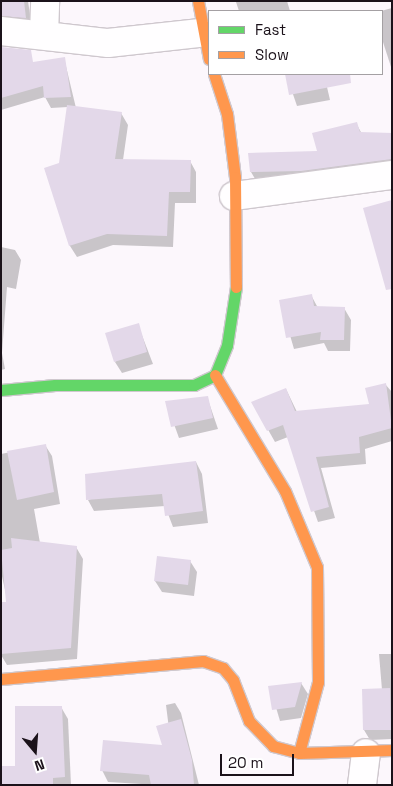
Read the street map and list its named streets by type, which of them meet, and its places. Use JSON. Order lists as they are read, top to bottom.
{
  "legend": ["Fast", "Slow"],
  "scale_bar": "20 m",
  "north": "bottom"
}
